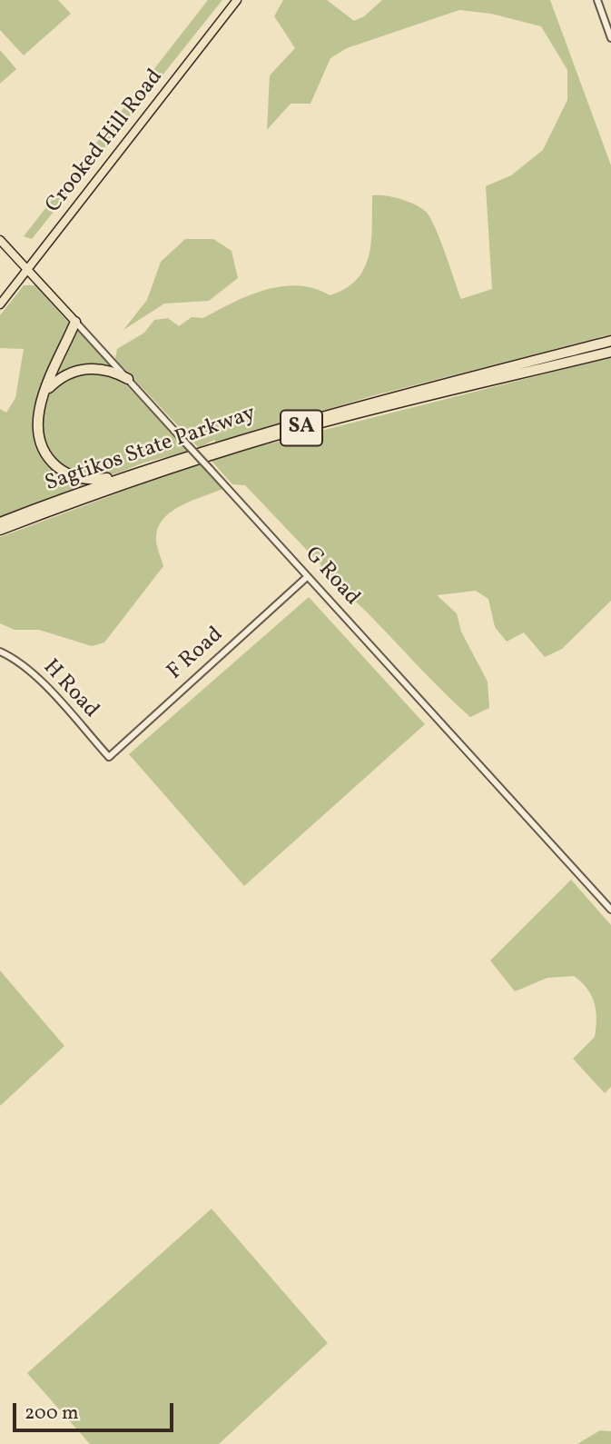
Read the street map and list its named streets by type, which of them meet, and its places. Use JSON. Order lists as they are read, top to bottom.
{
  "streets": {
    "highway": ["SA", "Sagtikos State Parkway"],
    "main road": ["Crooked Hill Road", "G Road"],
    "street": ["F Road", "H Road"]
  },
  "crossings": [
    ["Crooked Hill Road", "G Road"],
    ["G Road", "F Road"],
    ["F Road", "H Road"]
  ],
  "scale_bar": "200 m"
}
